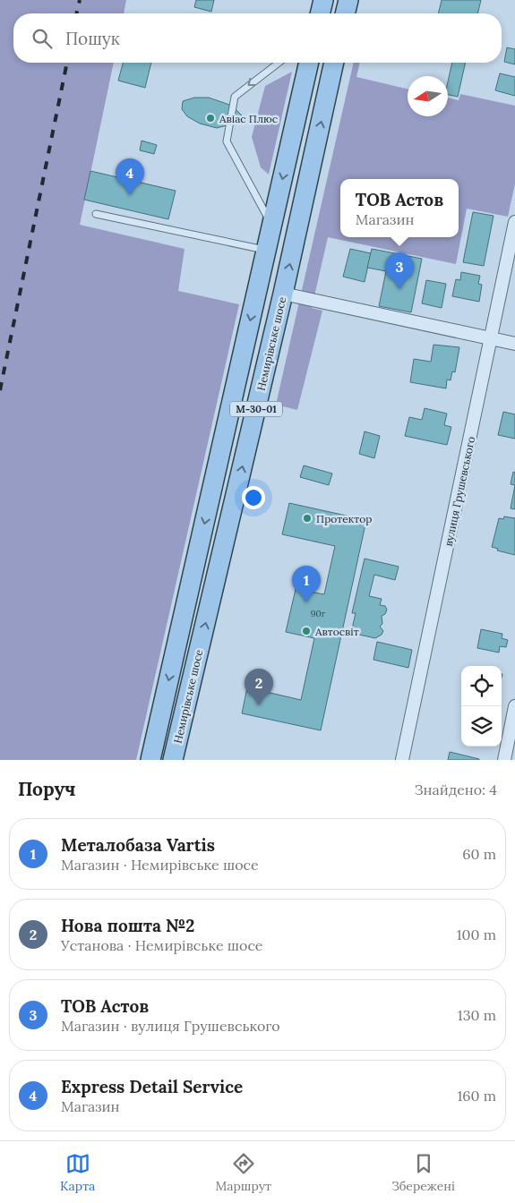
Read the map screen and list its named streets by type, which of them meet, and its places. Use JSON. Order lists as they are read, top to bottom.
{
  "streets": {
    "main road": ["Немирівське шосе", "М-30-01"],
    "street": ["вулиця Грушевського"]
  },
  "places": ["Авіас Плюс", "Протектор", "Автосвіт"],
  "house_numbers": ["90г"],
  "north": "left",
  "page": {
    "search": "Пошук",
    "pins": [
      "4",
      "3",
      "1",
      "2"
    ],
    "popup": ["ТОВ Астов", "Магазин"],
    "heading": ["Поруч", "Знайдено: 4"],
    "list": [
      {
        "mark": "1",
        "name": "Металобаза Vartis",
        "note": "Магазин · Немирівське шосе",
        "value": "60 m"
      },
      {
        "mark": "2",
        "name": "Нова пошта №2",
        "note": "Установа · Немирівське шосе",
        "value": "100 m"
      },
      {
        "mark": "3",
        "name": "ТОВ Астов",
        "note": "Магазин · вулиця Грушевського",
        "value": "130 m"
      },
      {
        "mark": "4",
        "name": "Express Detail Service",
        "note": "Магазин",
        "value": "160 m"
      }
    ],
    "nav": ["Карта", "Маршрут", "Збережені"]
  }
}
